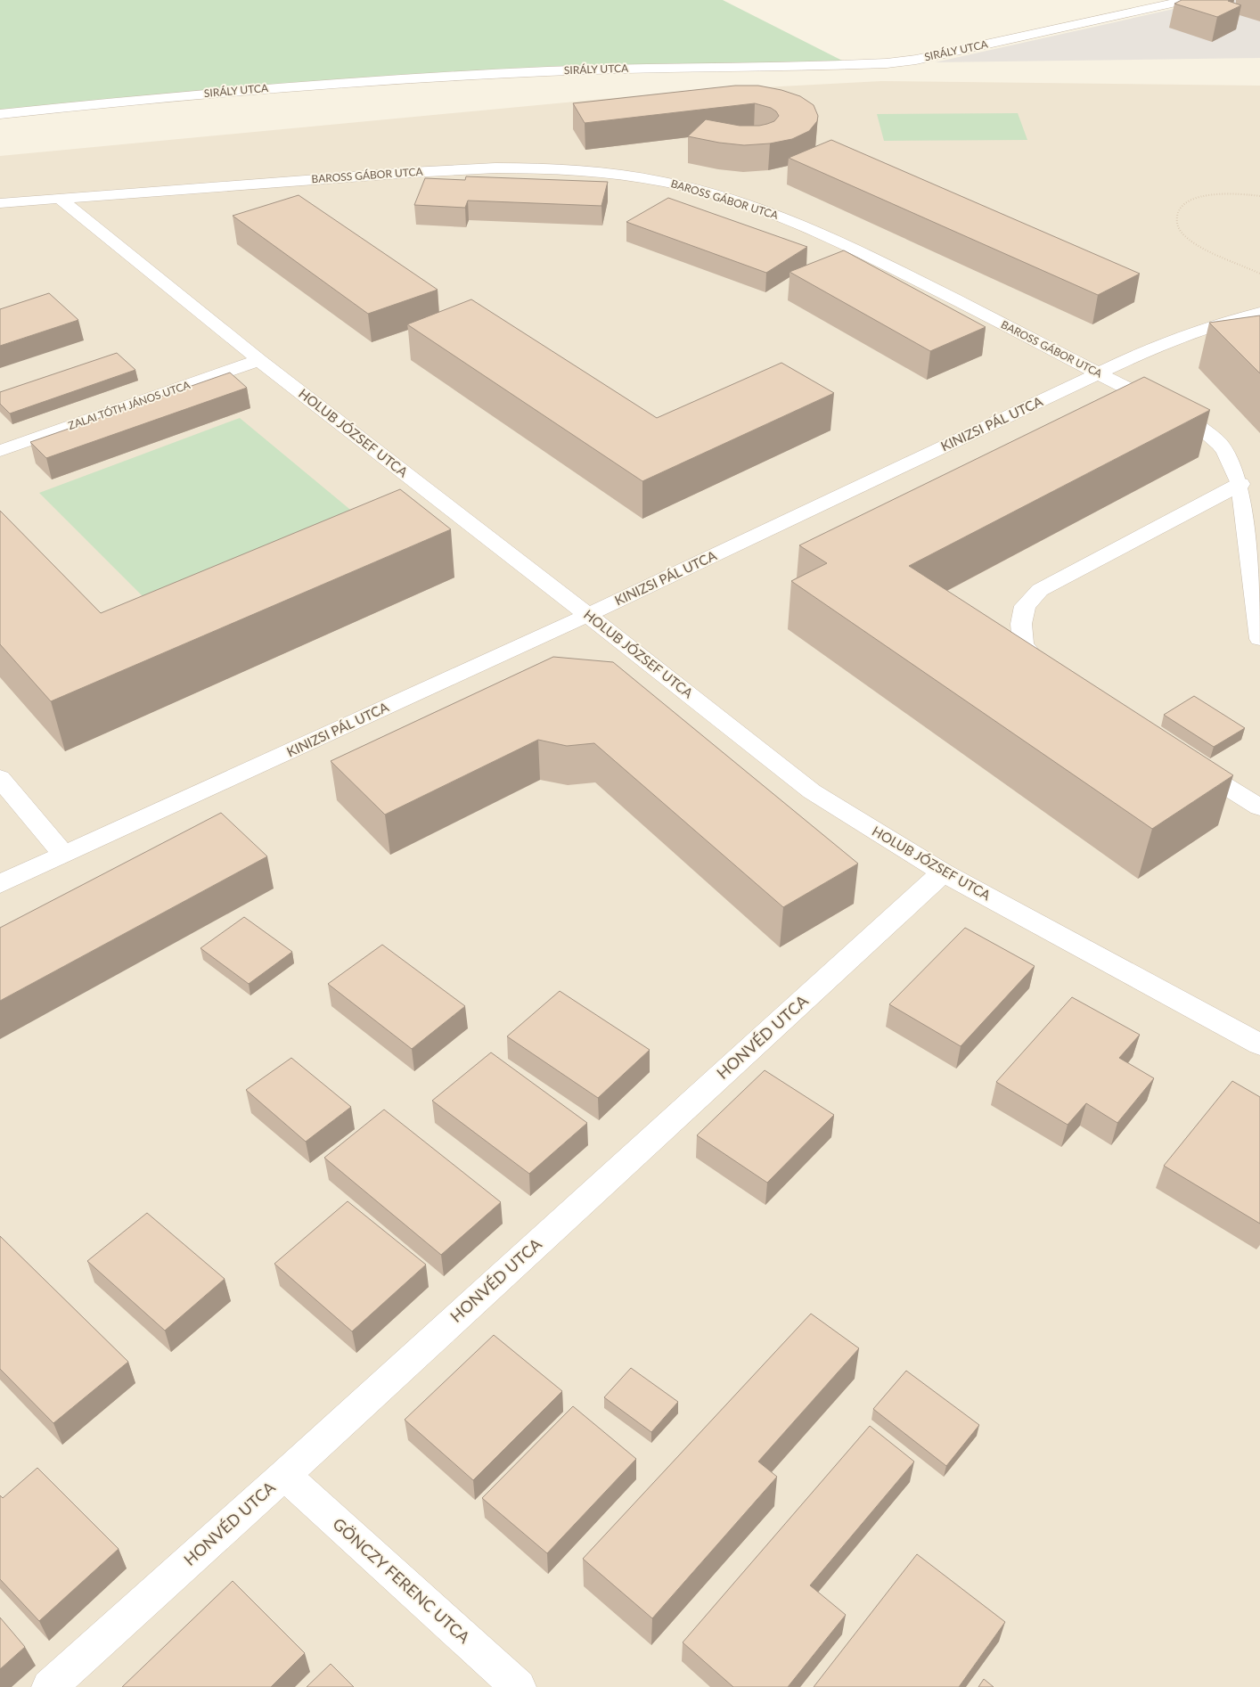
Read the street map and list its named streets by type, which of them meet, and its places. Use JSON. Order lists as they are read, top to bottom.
{
  "streets": {
    "street": [
      "SIRÁLY UTCA",
      "BAROSS GÁBOR UTCA",
      "ZALAI TÓTH JÁNOS UTCA",
      "KINIZSI PÁL UTCA",
      "HOLUB JÓZSEF UTCA",
      "HONVÉD UTCA",
      "GÖNCZY FERENC UTCA"
    ]
  },
  "crossings": [
    ["BAROSS GÁBOR UTCA", "KINIZSI PÁL UTCA"],
    ["BAROSS GÁBOR UTCA", "HOLUB JÓZSEF UTCA"],
    ["ZALAI TÓTH JÁNOS UTCA", "HOLUB JÓZSEF UTCA"],
    ["KINIZSI PÁL UTCA", "HOLUB JÓZSEF UTCA"],
    ["HOLUB JÓZSEF UTCA", "HONVÉD UTCA"],
    ["HONVÉD UTCA", "GÖNCZY FERENC UTCA"]
  ]
}
